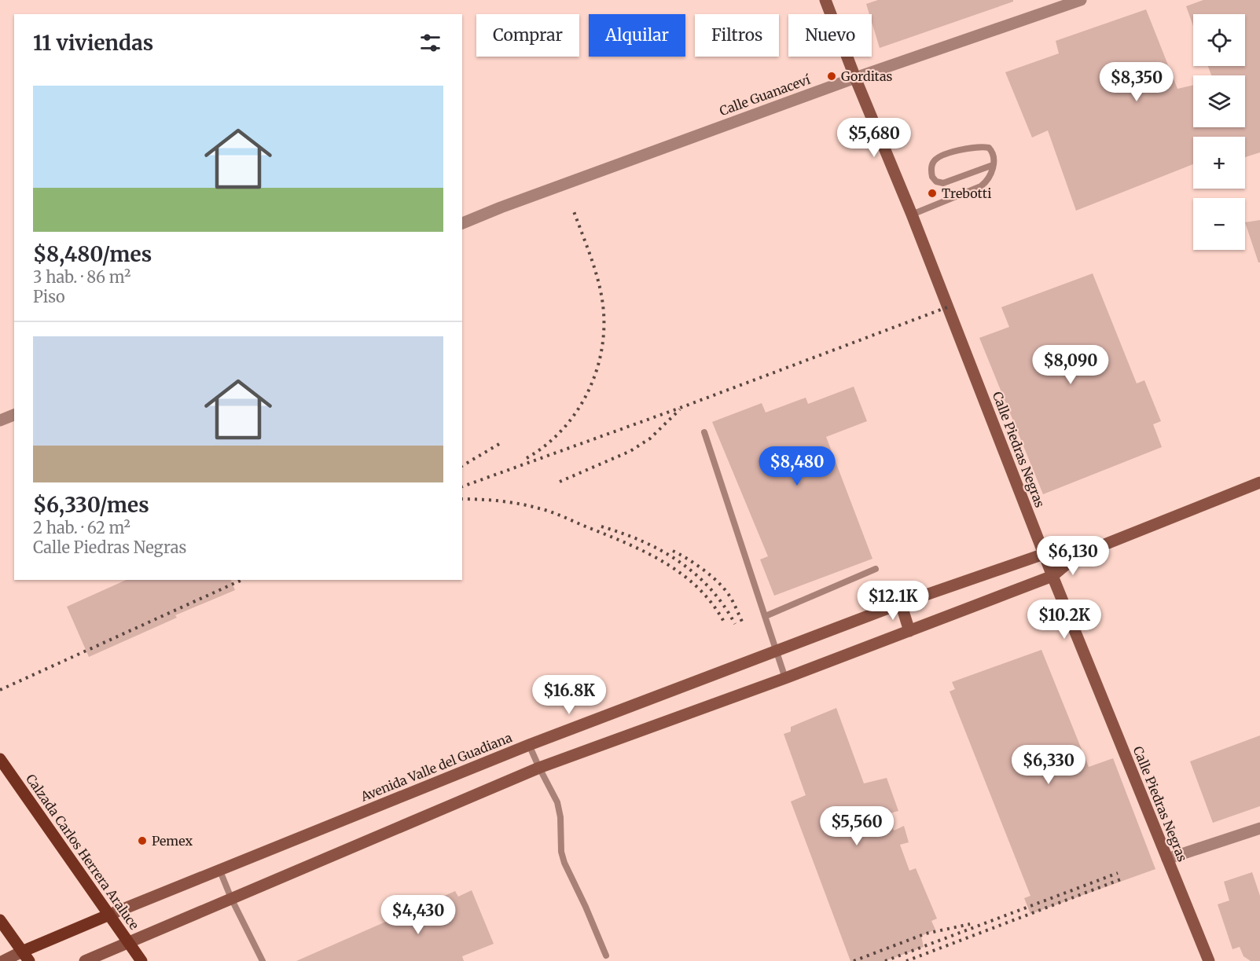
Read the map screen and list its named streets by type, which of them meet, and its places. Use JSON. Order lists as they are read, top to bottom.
{
  "streets": {
    "main road": ["Calle Piedras Negras", "Avenida Valle del Guadiana", "Calzada Carlos Herrera Araluce"],
    "street": ["Calle Guanaceví"]
  },
  "crossings": [
    ["Calle Guanaceví", "Calle Piedras Negras"],
    ["Calle Piedras Negras", "Avenida Valle del Guadiana"],
    ["Avenida Valle del Guadiana", "Calzada Carlos Herrera Araluce"]
  ],
  "places": ["Gorditas", "Trebotti", "Pemex"],
  "page": {
    "map_buttons": ["+", "−"],
    "chip": [
      "Comprar",
      "Alquilar",
      "Filtros",
      "Nuevo"
    ],
    "heading": "11 viviendas",
    "price": [
      "$8,350",
      "$5,680",
      "$8,090",
      "$8,480",
      "$6,130",
      "$12.1K",
      "$10.2K",
      "$16.8K",
      "$6,330",
      "$5,560",
      "$4,430"
    ],
    "list": [
      {
        "name": "$8,480/mes",
        "note": "3 hab. · 86 m² · Piso"
      },
      {
        "name": "$6,330/mes",
        "note": "2 hab. · 62 m² · Calle Piedras Negras"
      }
    ]
  }
}
